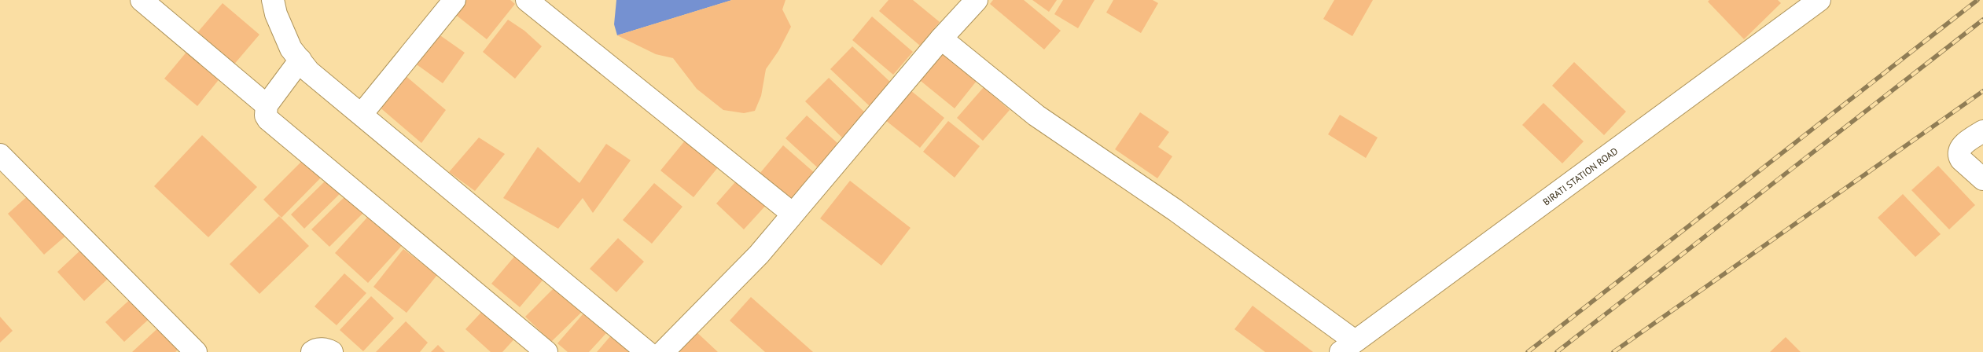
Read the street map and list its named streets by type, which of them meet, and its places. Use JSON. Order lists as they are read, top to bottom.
{
  "streets": {
    "street": ["BIRATI STATION ROAD"]
  }
}
